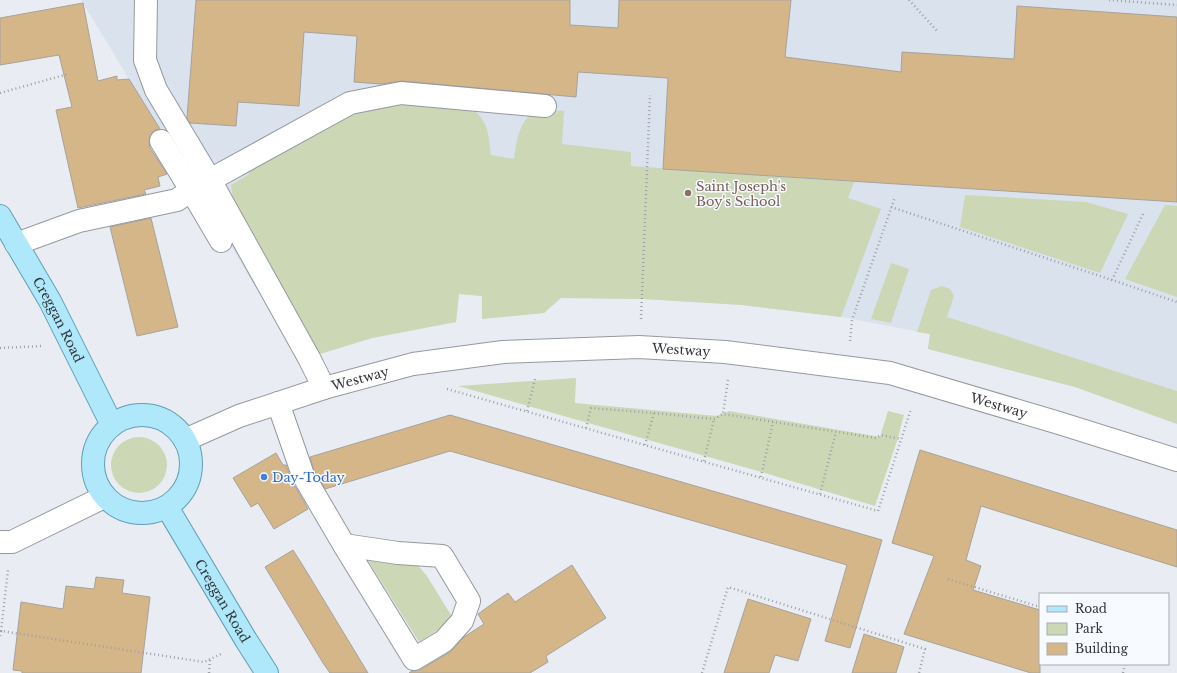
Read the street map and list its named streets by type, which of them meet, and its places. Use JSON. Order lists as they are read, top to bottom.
{
  "streets": {
    "main road": ["Creggan Road"],
    "street": ["Westway"]
  },
  "crossings": [
    ["Creggan Road", "Westway"]
  ],
  "places": ["Saint Joseph's Boy's School", "Day-Today"],
  "legend": ["Road", "Park", "Building"]
}
